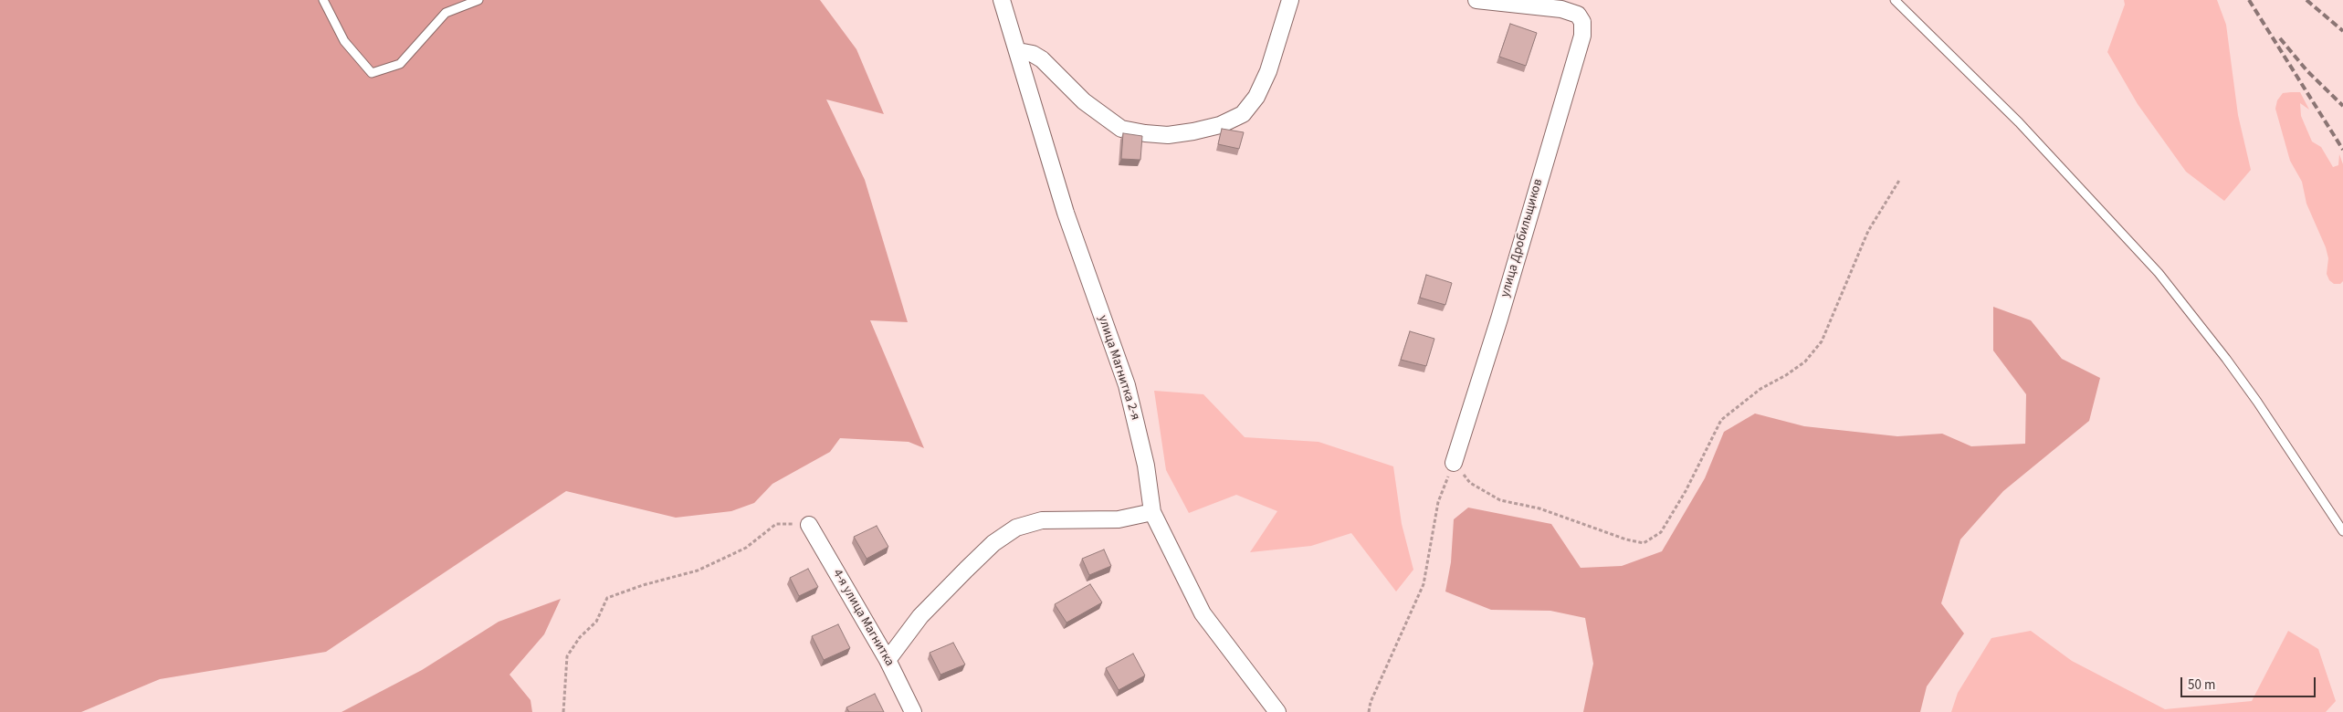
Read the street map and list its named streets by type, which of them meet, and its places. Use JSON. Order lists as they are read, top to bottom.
{
  "streets": {
    "street": ["улица Дробильщиков", "улица Магнитка 2-я", "4-я улица Магнитка"]
  },
  "scale_bar": "50 m"
}
